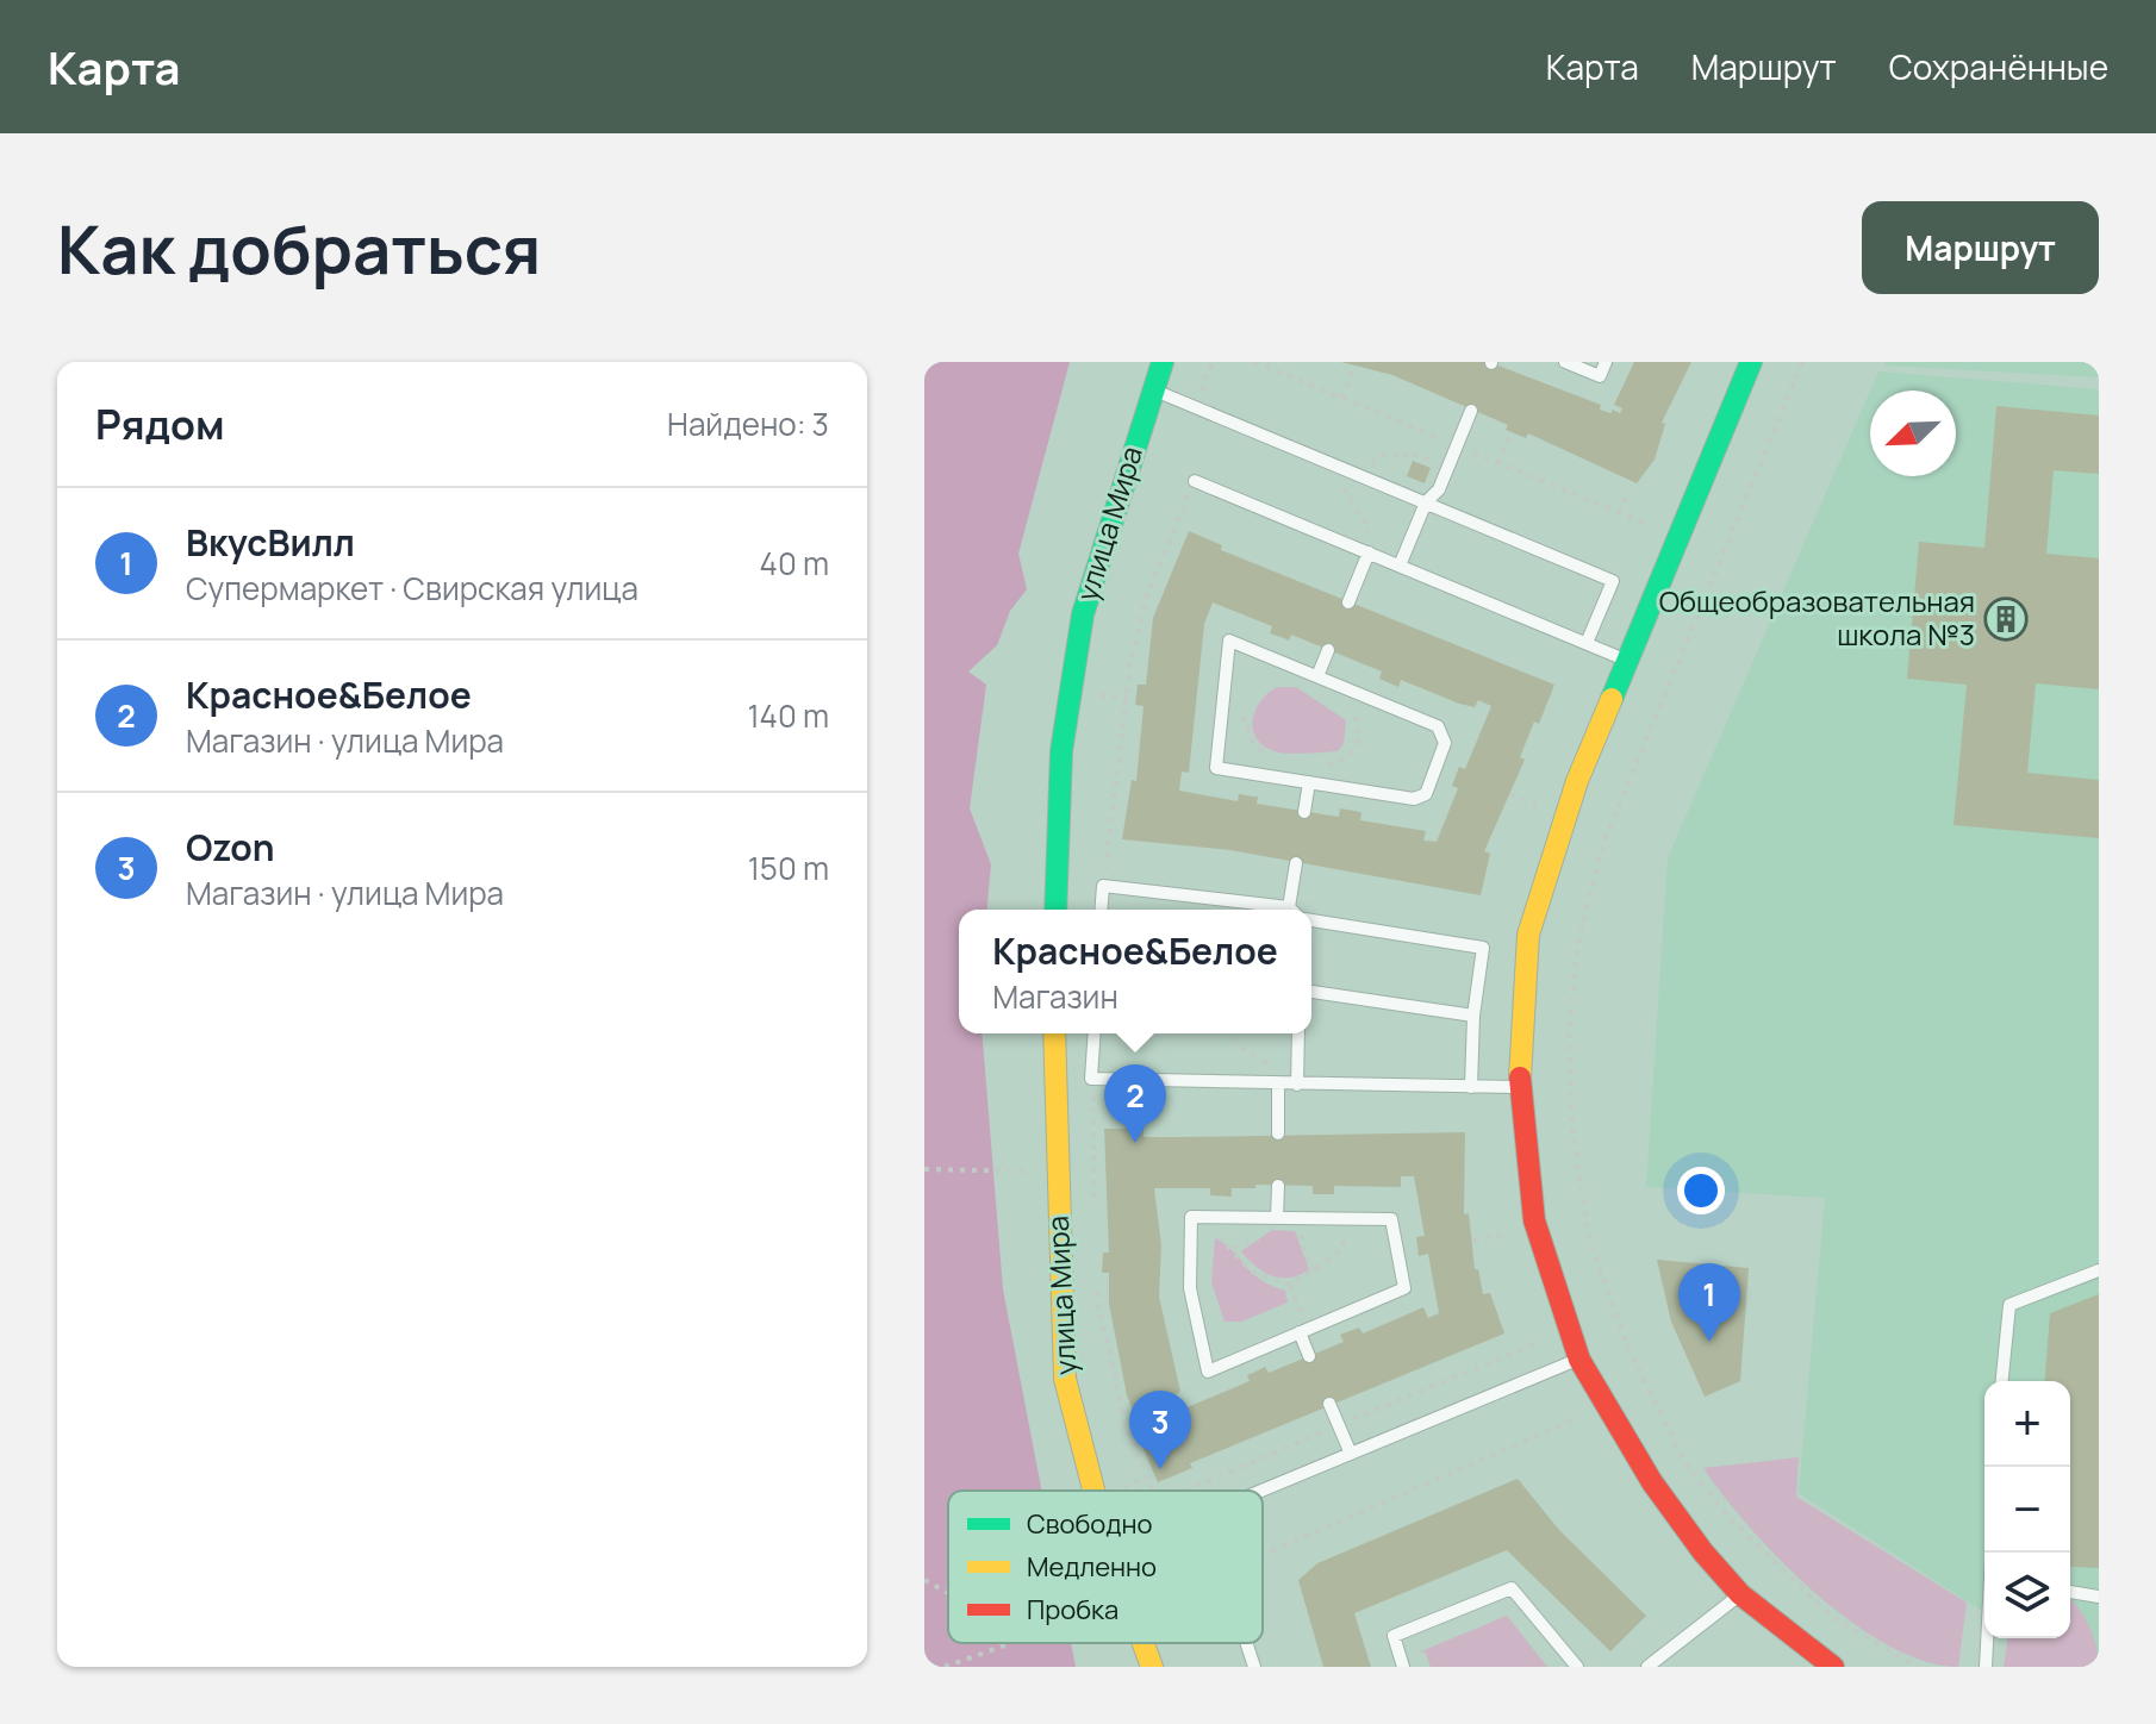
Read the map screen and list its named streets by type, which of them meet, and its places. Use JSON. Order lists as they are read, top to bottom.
{
  "streets": {
    "street": ["улица Мира"]
  },
  "places": {
    "building": ["Общеобразовательная школа №3"]
  },
  "legend": ["Свободно", "Медленно", "Пробка"],
  "north": "bottom left",
  "page": {
    "header": "Карта",
    "nav": ["Карта", "Маршрут", "Сохранённые"],
    "buttons": "Маршрут",
    "title": "Как добраться",
    "heading": ["Рядом", "Найдено: 3"],
    "list": [
      {
        "mark": "1",
        "name": "ВкусВилл",
        "note": "Супермаркет · Свирская улица",
        "value": "40 m"
      },
      {
        "mark": "2",
        "name": "Красное&Белое",
        "note": "Магазин · улица Мира",
        "value": "140 m"
      },
      {
        "mark": "3",
        "name": "Ozon",
        "note": "Магазин · улица Мира",
        "value": "150 m"
      }
    ],
    "popup": ["Красное&Белое", "Магазин"],
    "pins": ["2", "1", "3"],
    "map_buttons": ["+", "−"]
  }
}
